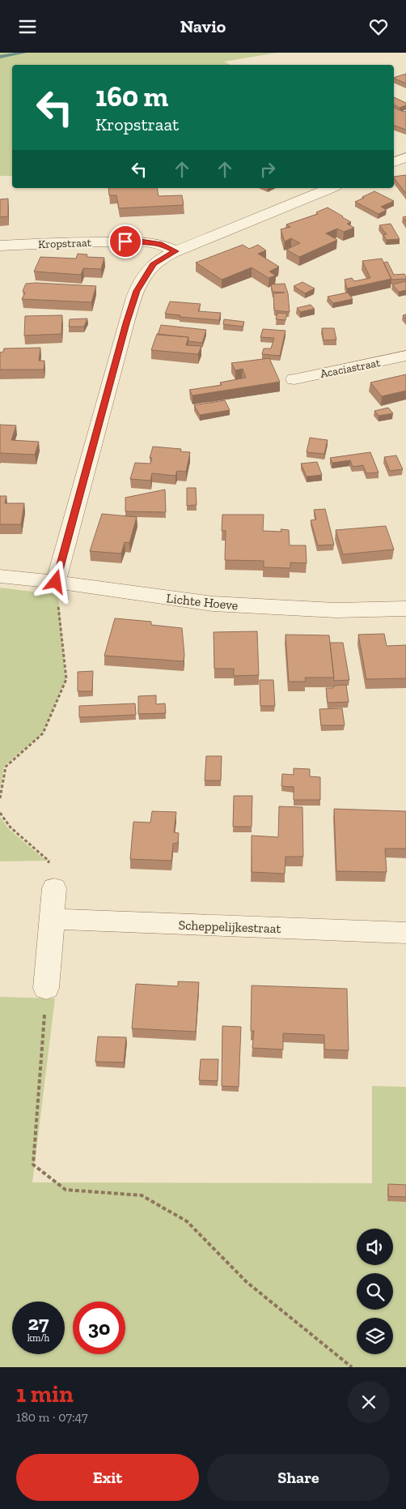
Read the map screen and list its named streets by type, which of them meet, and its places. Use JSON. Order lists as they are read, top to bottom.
{
  "streets": {
    "street": [
      "Kropstraat",
      "Acaciastraat",
      "Lichte Hoeve",
      "Scheppelijkestraat"
    ]
  },
  "page": {
    "header": "Navio",
    "turn": ["160 m", "Kropstraat"],
    "speed": "27 km/h",
    "limit": "30",
    "heading": ["1 min", "180 m · 07:47"],
    "buttons": ["Exit", "Share"]
  }
}
